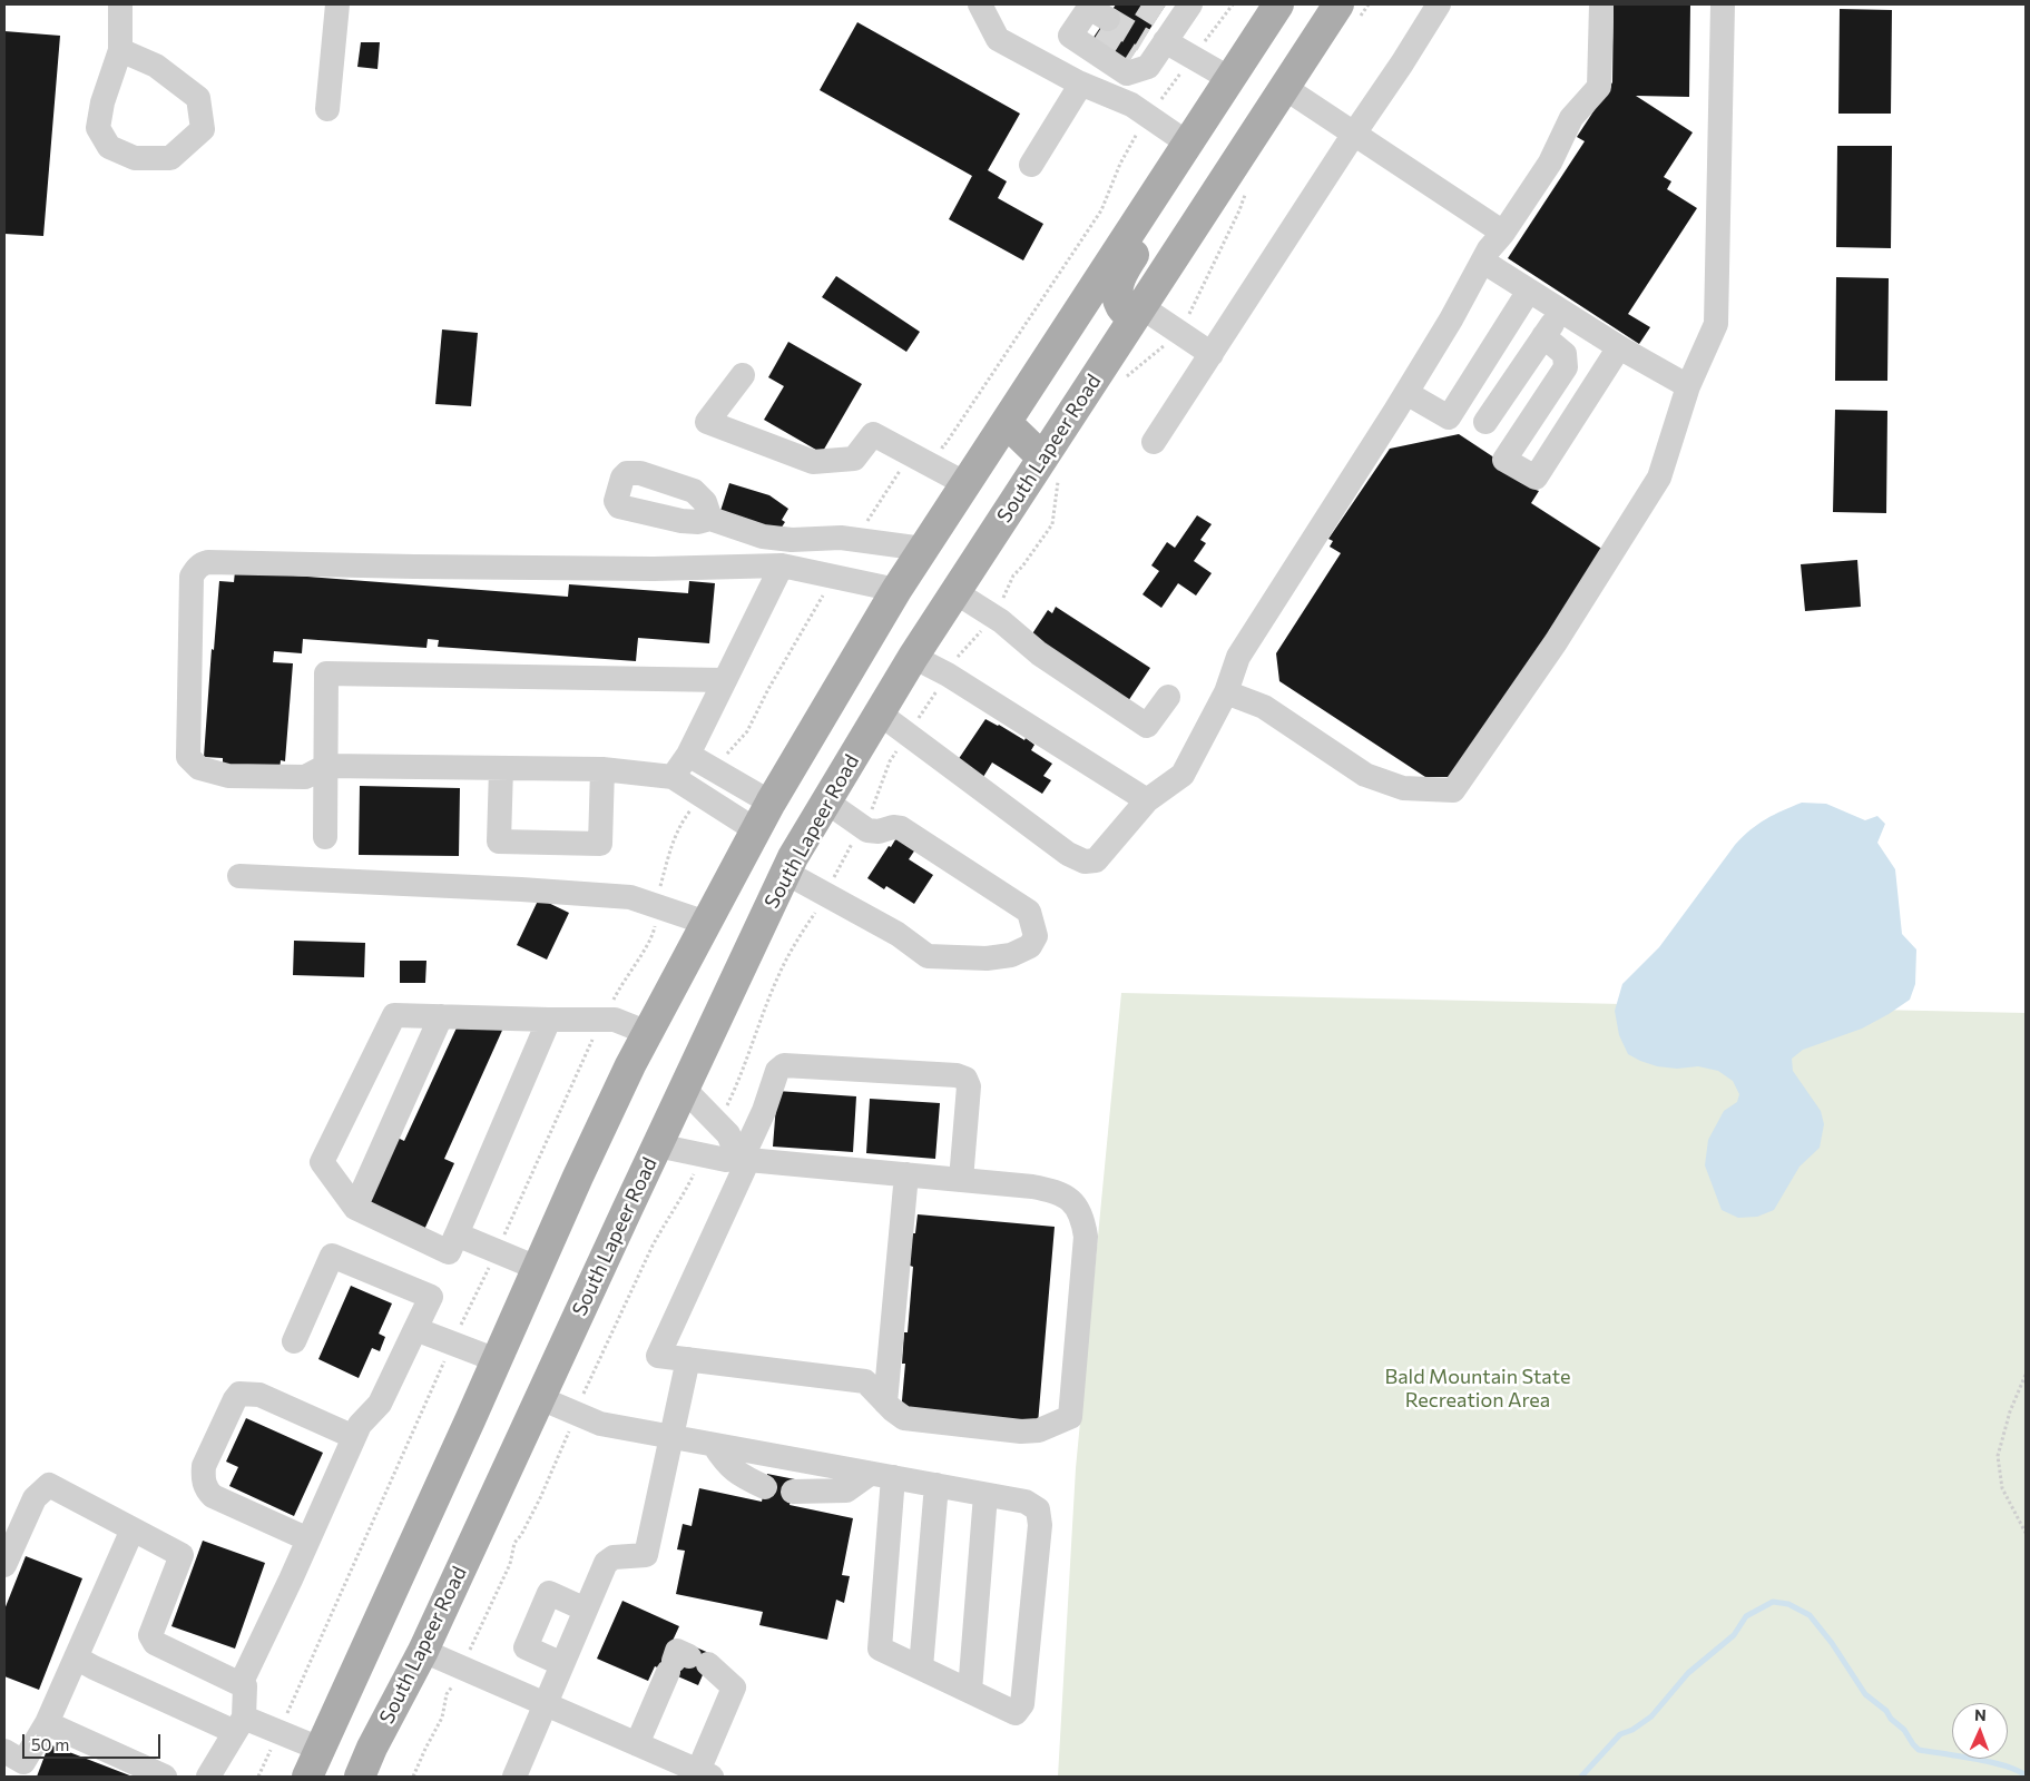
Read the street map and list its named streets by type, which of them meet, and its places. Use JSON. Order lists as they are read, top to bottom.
{
  "streets": {
    "main road": ["South Lapeer Road"]
  },
  "parks": ["Bald Mountain State Recreation Area"],
  "scale_bar": "50 m",
  "north": "top"
}
